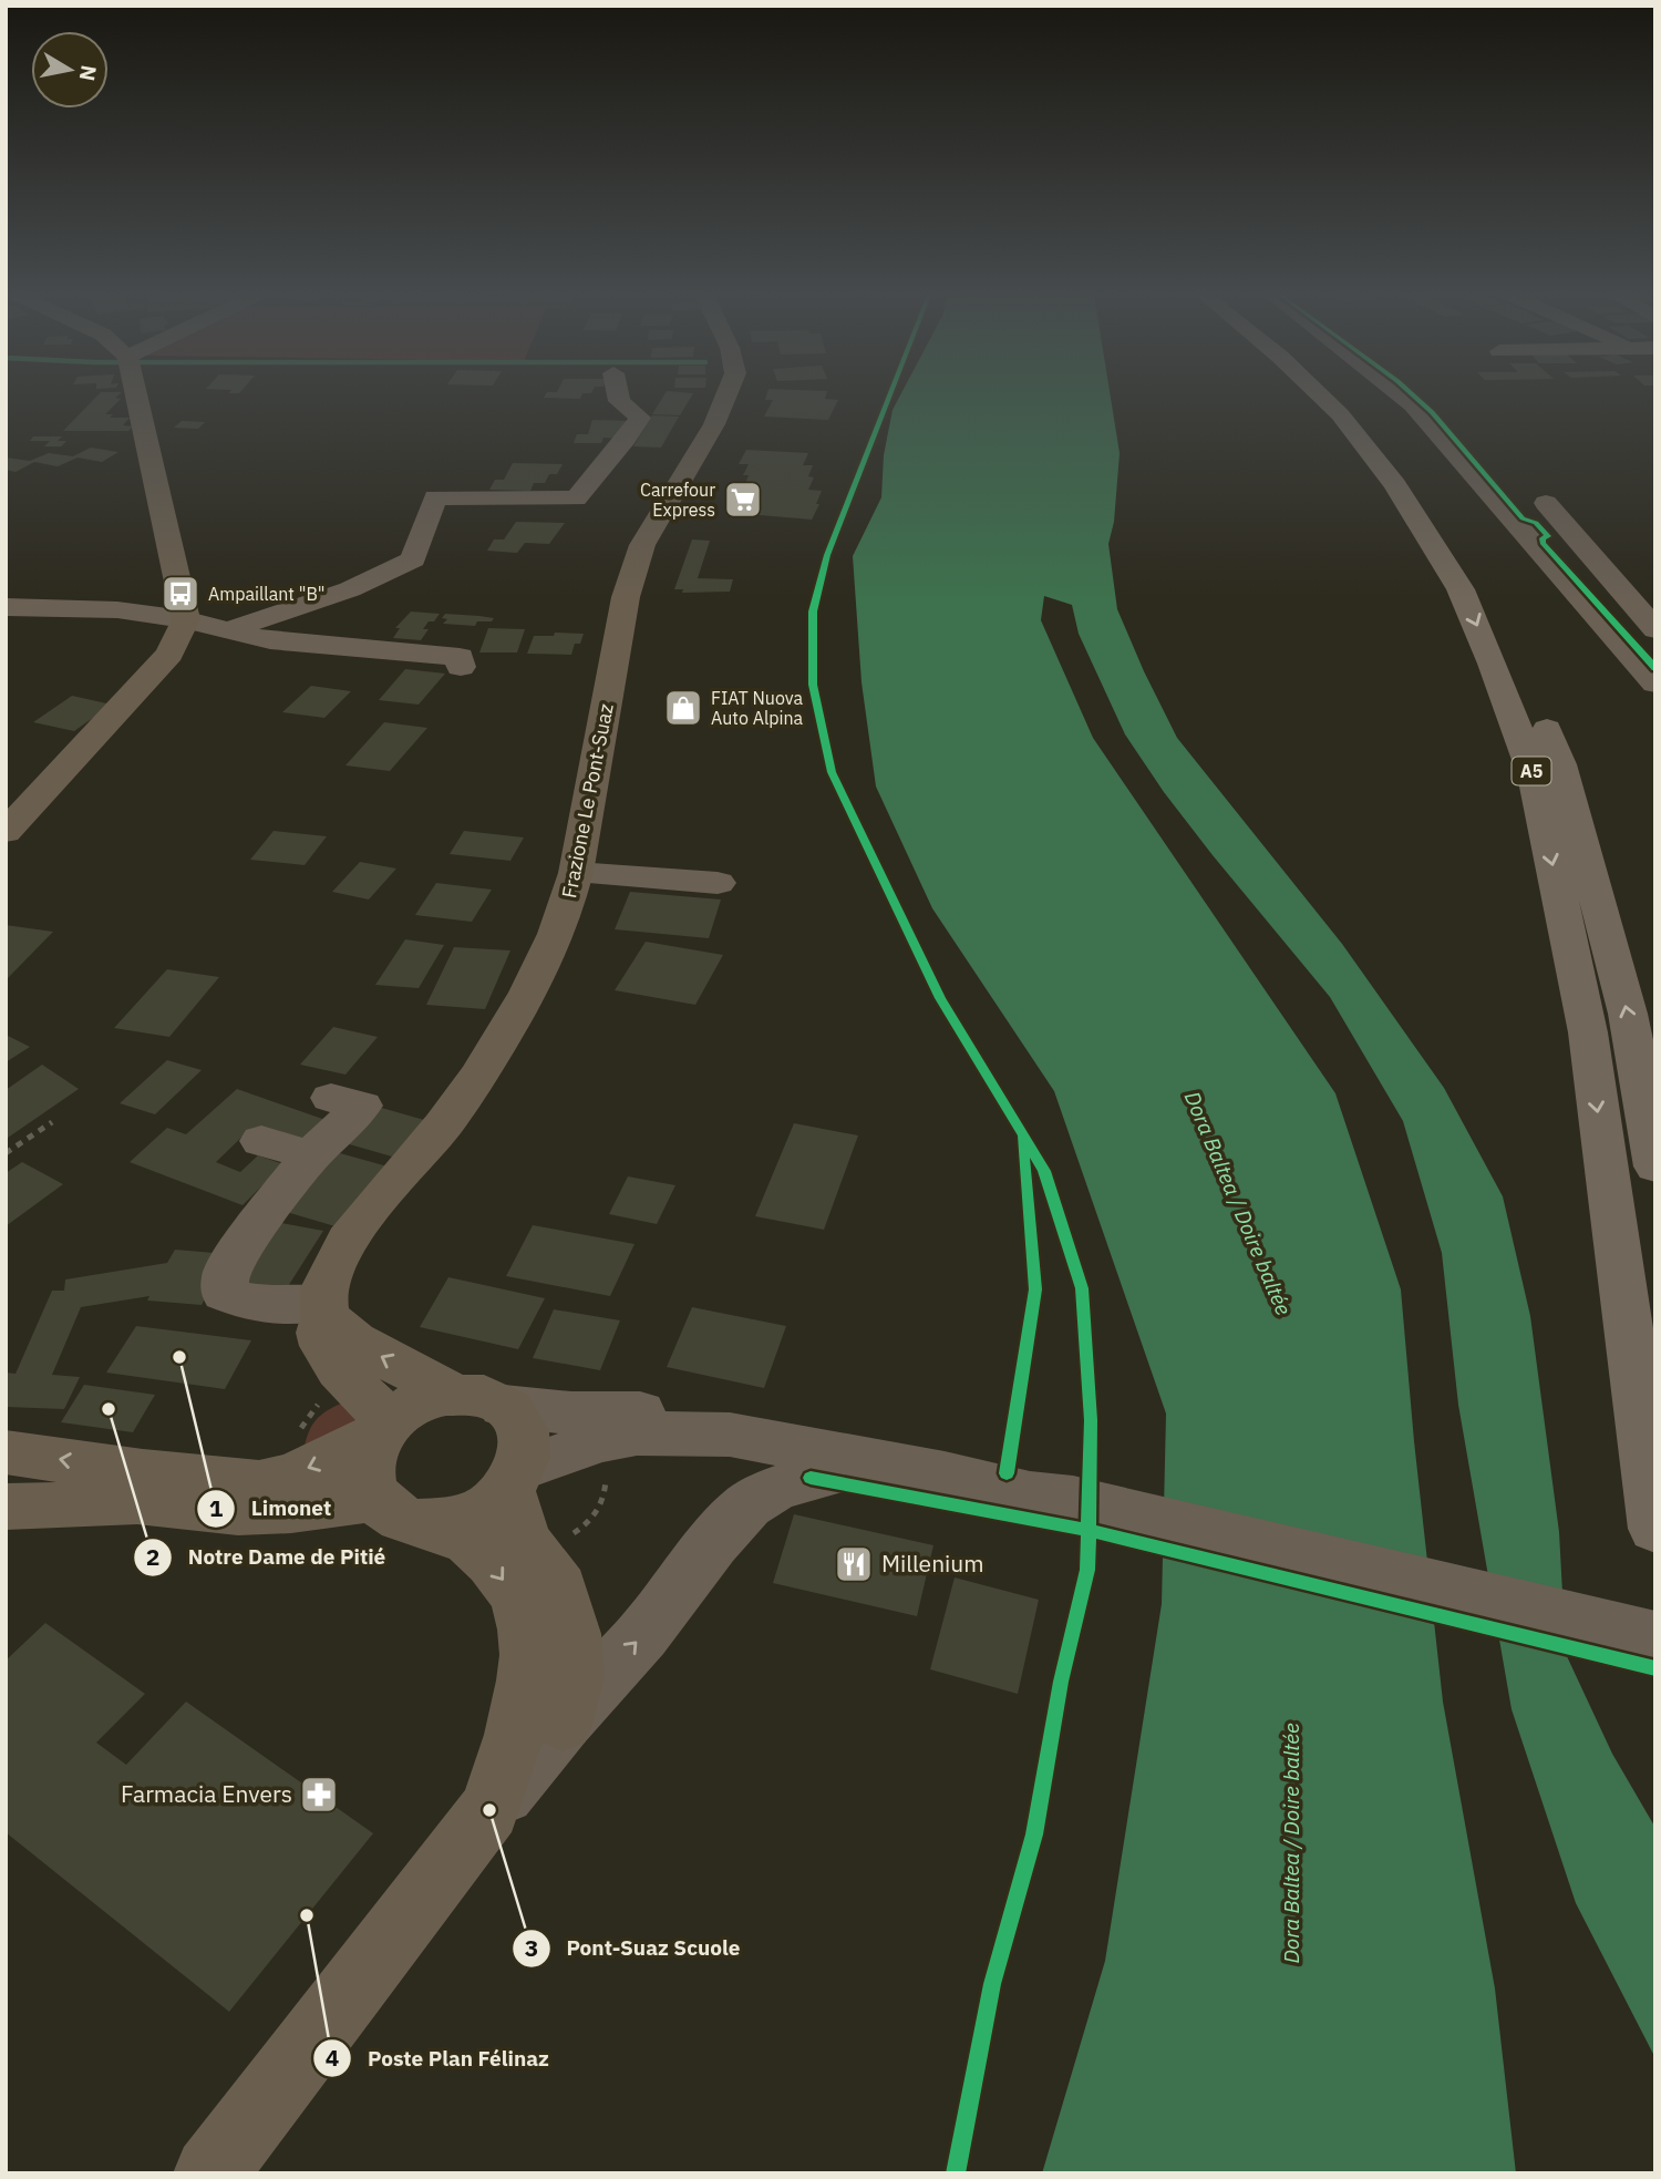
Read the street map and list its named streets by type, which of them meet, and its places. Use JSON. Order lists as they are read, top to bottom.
{
  "streets": {
    "highway": ["A5"],
    "main road": ["Frazione Le Pont-Suaz"]
  },
  "water": ["Dora Baltea / Doire baltée"],
  "places": {
    "supermarket": ["Carrefour Express"],
    "bus stop": ["Ampaillant \"B\""],
    "shop": ["FIAT Nuova Auto Alpina"],
    "other": [
      "Limonet",
      "Notre Dame de Pitié",
      "Pont-Suaz Scuole",
      "Poste Plan Félinaz"
    ],
    "restaurant": ["Millenium"],
    "pharmacy": ["Farmacia Envers"]
  },
  "north": "right"
}
